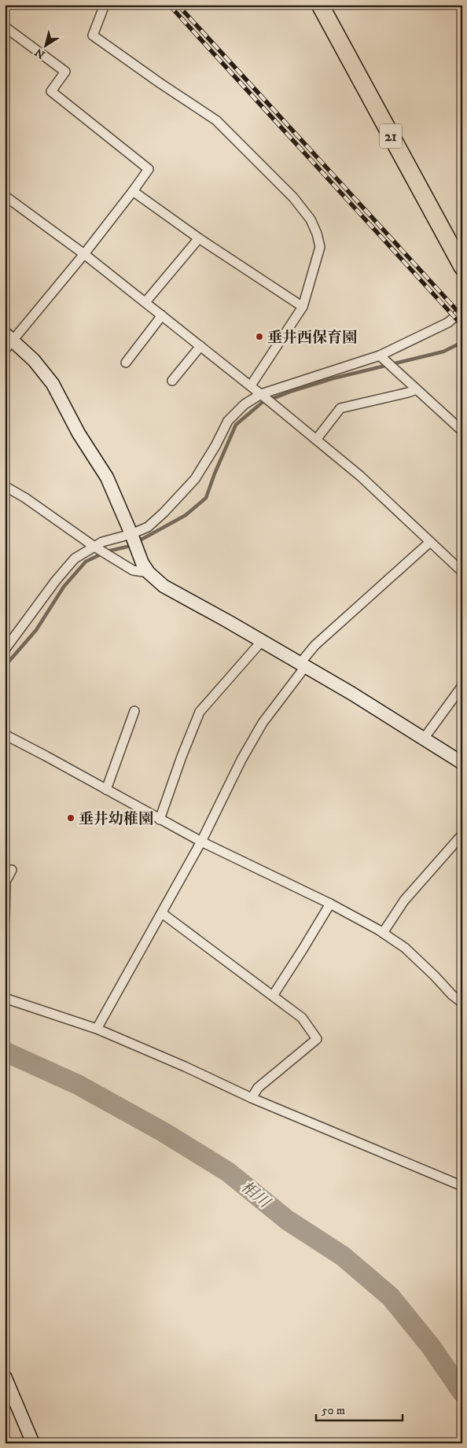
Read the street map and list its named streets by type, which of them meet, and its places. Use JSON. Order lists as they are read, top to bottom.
{
  "streets": {
    "highway": ["21"]
  },
  "water": ["相川"],
  "places": ["垂井西保育園", "垂井幼稚園"],
  "scale_bar": "50 m",
  "north": "bottom left"
}
